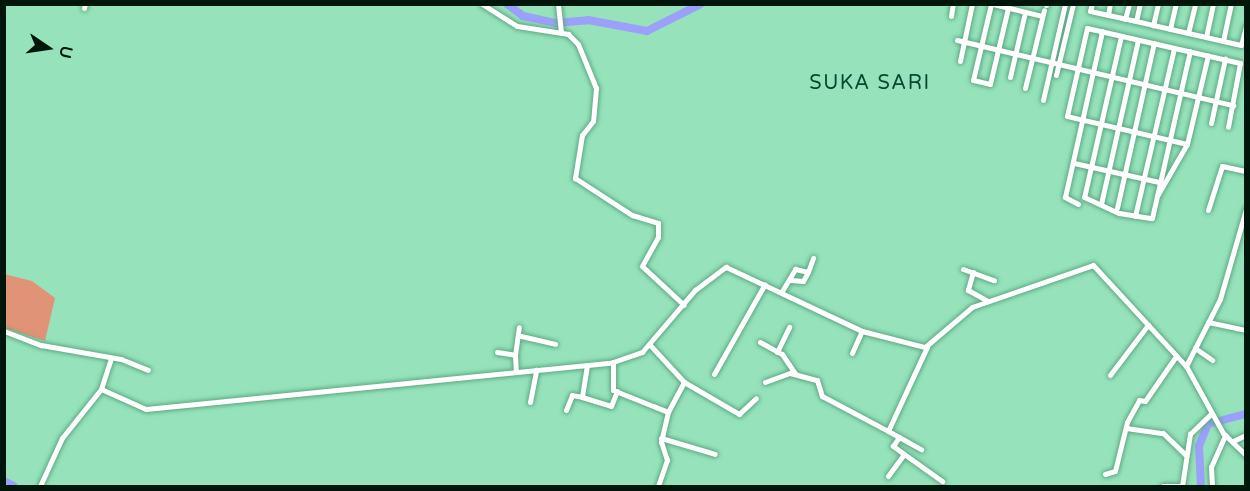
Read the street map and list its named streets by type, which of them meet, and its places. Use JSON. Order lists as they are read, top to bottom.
{
  "districts": ["SUKA SARI"],
  "north": "right"
}
